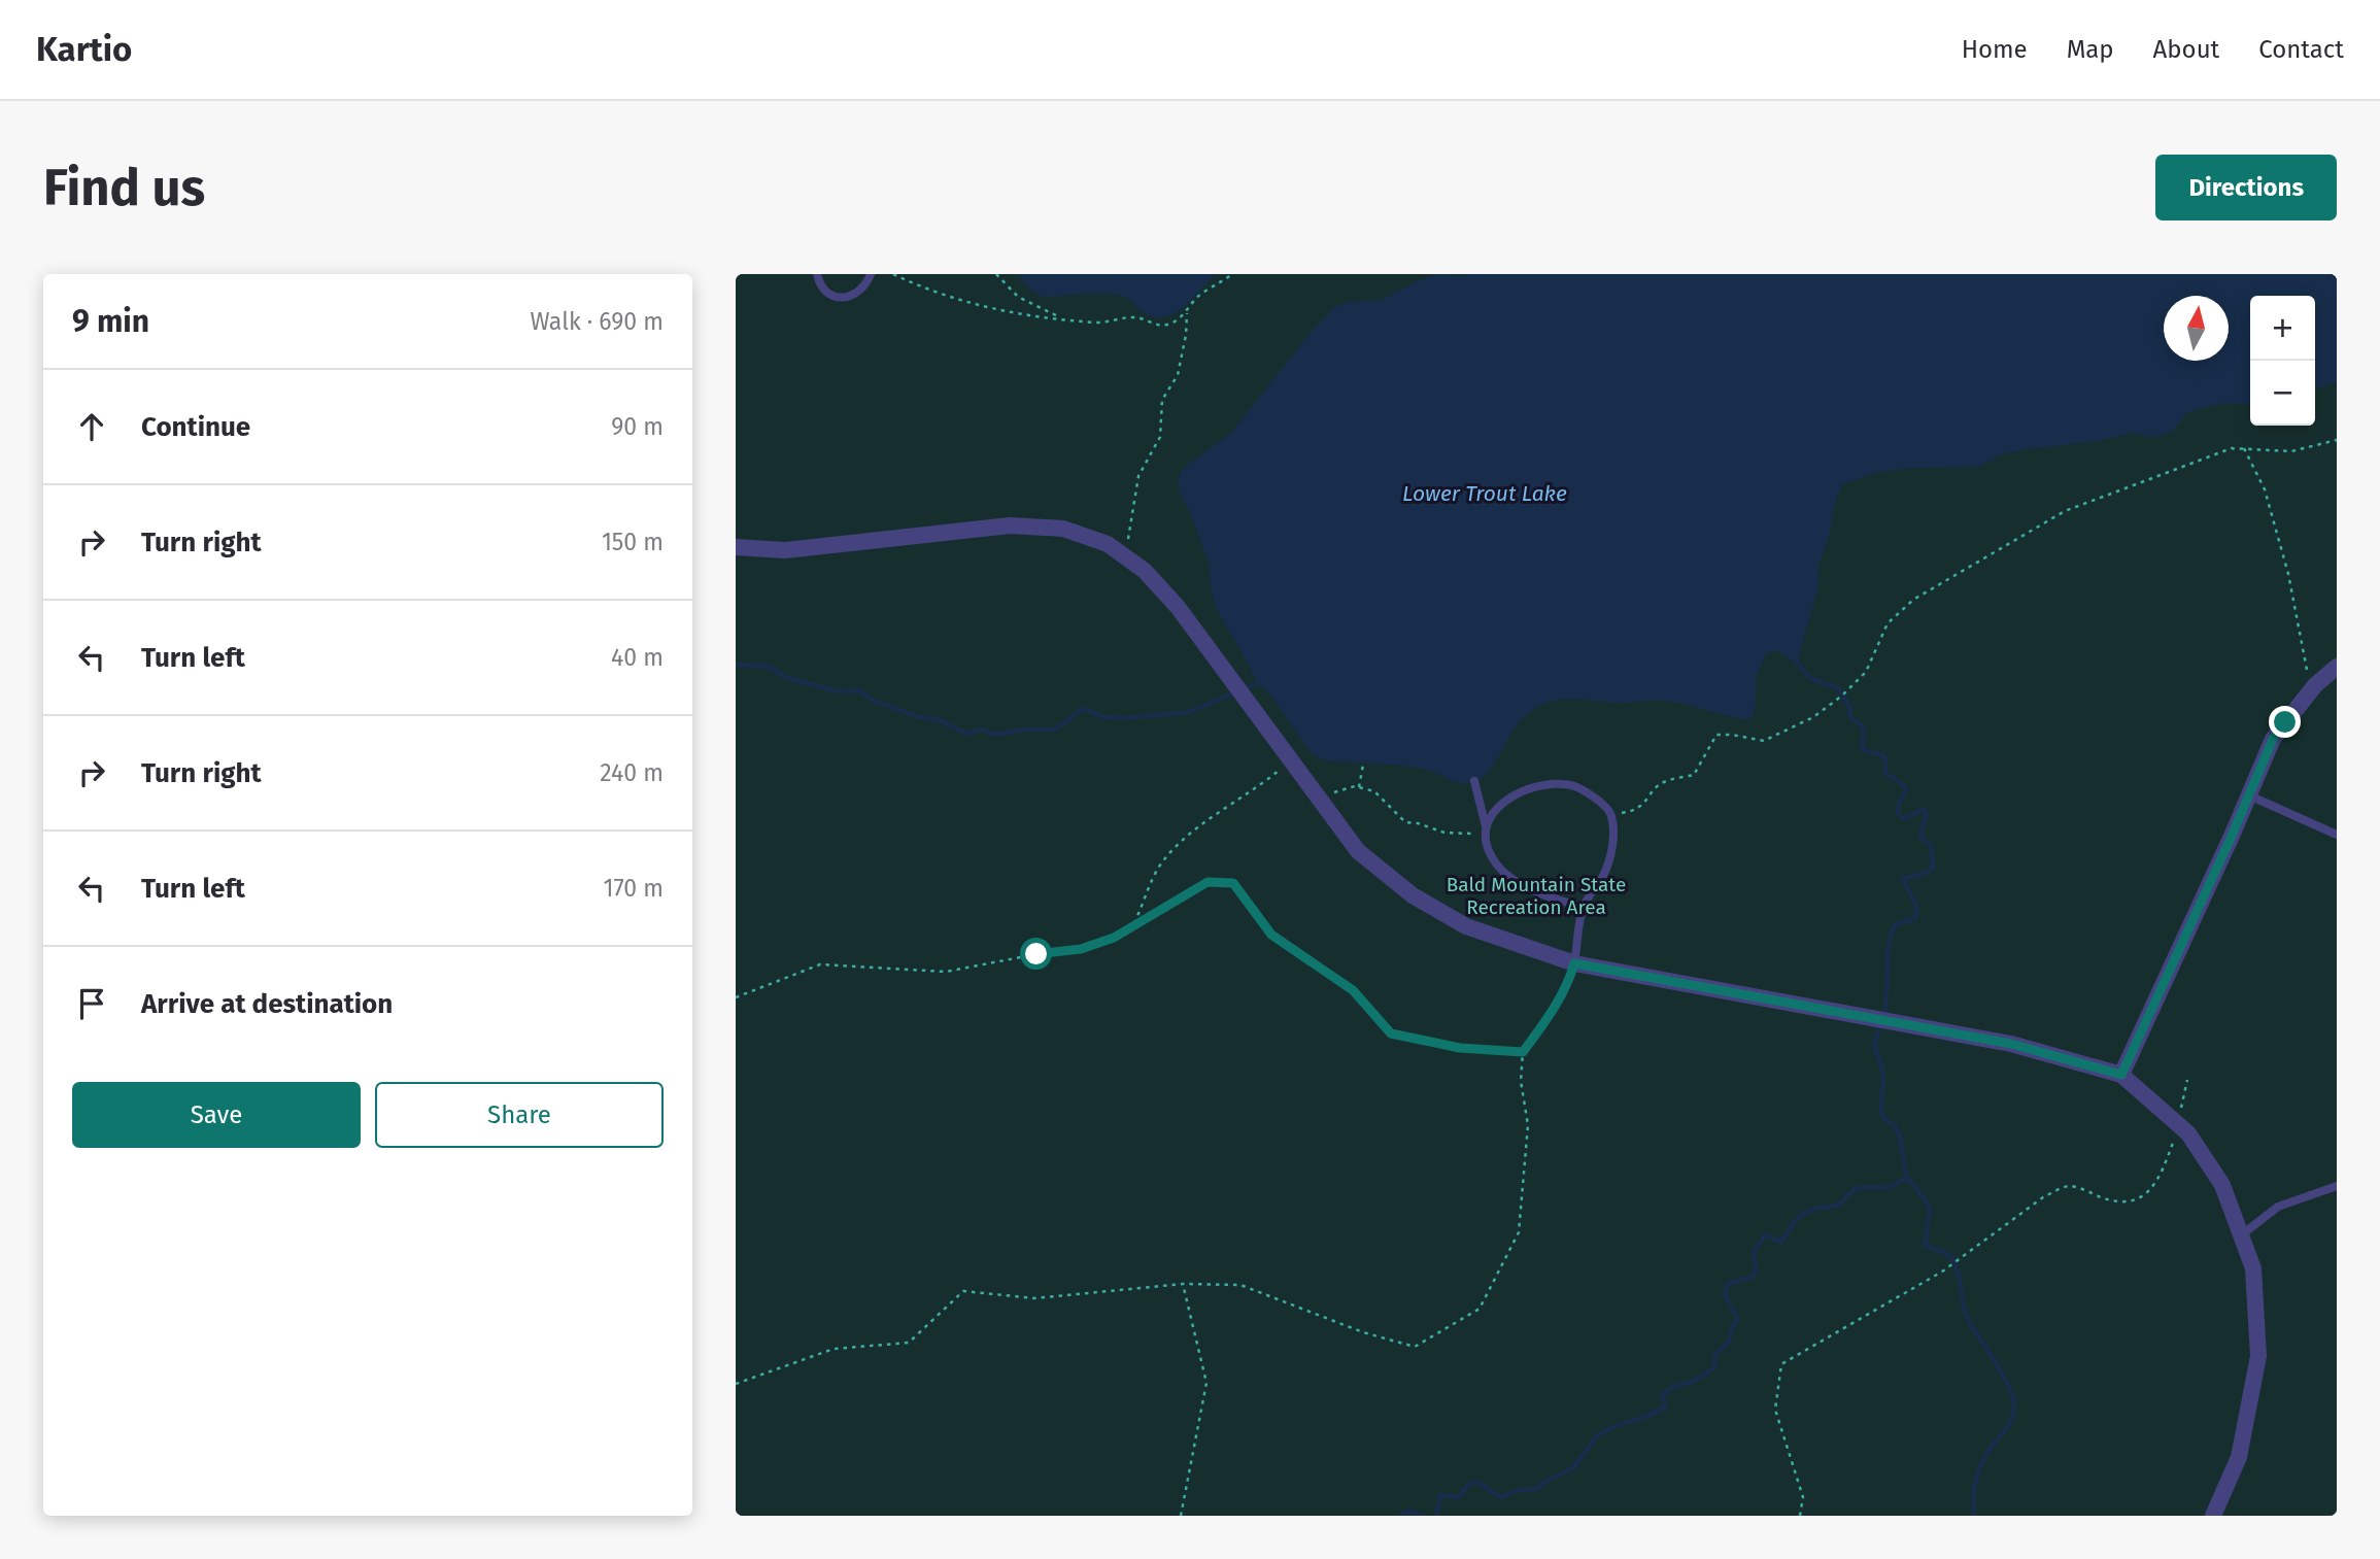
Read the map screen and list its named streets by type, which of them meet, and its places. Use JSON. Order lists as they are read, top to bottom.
{
  "water": ["Lower Trout Lake"],
  "parks": ["Bald Mountain State Recreation Area"],
  "north": "top",
  "page": {
    "header": "Kartio",
    "nav": [
      "Home",
      "Map",
      "About",
      "Contact"
    ],
    "buttons": [
      "Directions",
      ["Save", "Share"]
    ],
    "title": "Find us",
    "heading": ["9 min", "Walk · 690 m"],
    "map_buttons": ["+", "−"],
    "list": [
      ["Continue", "90 m"],
      ["Turn right", "150 m"],
      ["Turn left", "40 m"],
      ["Turn right", "240 m"],
      ["Turn left", "170 m"],
      "Arrive at destination"
    ]
  }
}
